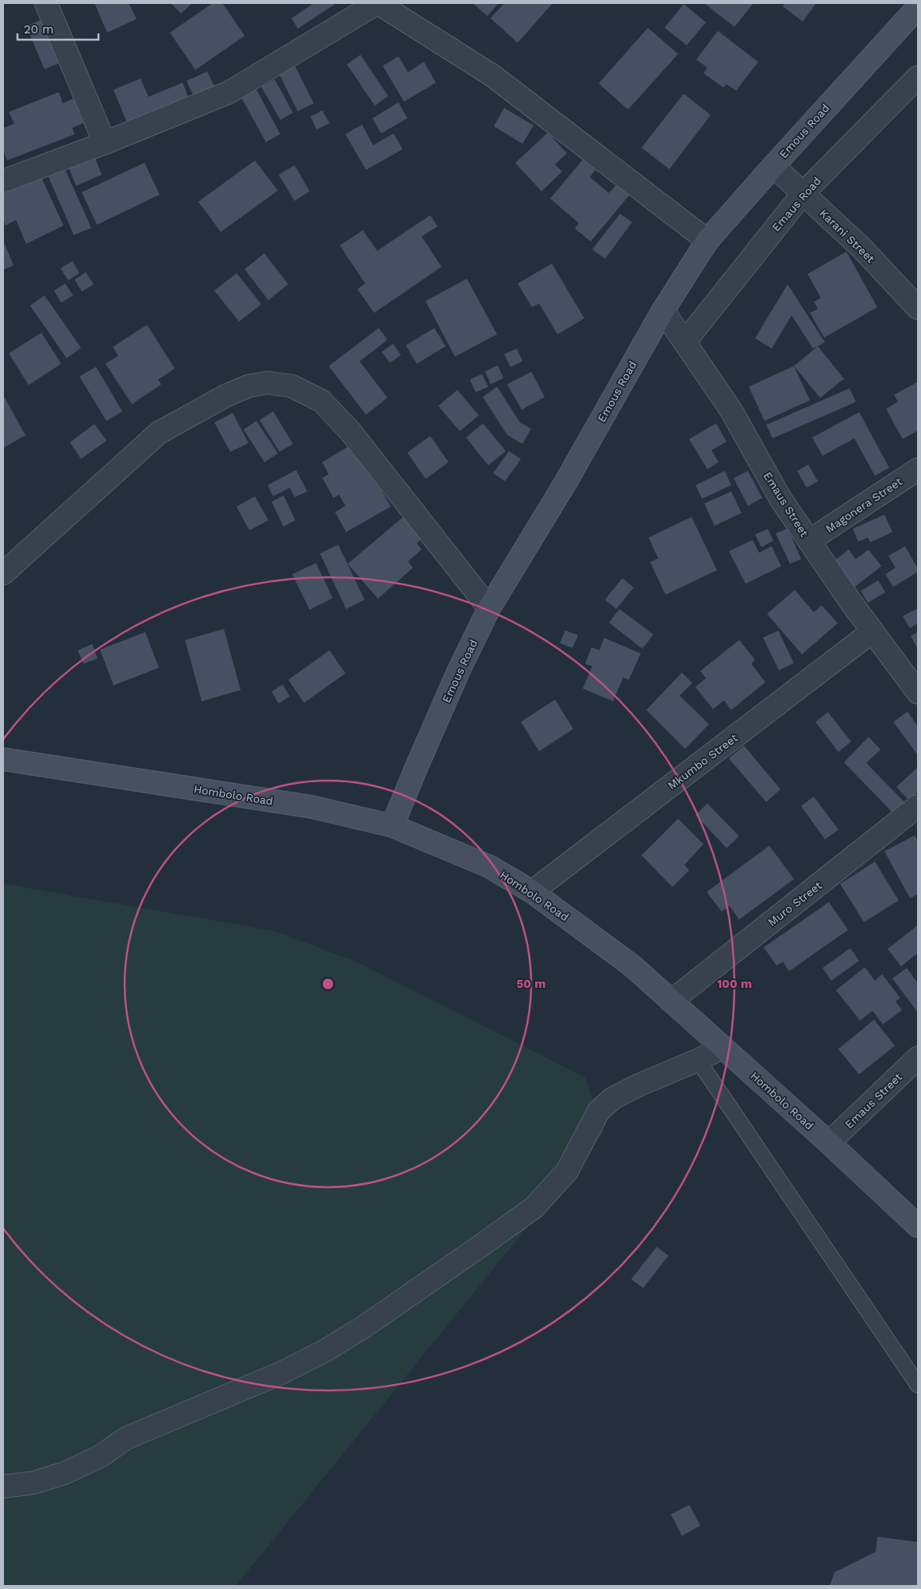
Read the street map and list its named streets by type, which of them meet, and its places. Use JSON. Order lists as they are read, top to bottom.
{
  "streets": {
    "street": [
      "Emous Road",
      "Emaus Road",
      "Karani Street",
      "Emaus Street",
      "Magonera Street",
      "Mkumbo Street",
      "Hombolo Road",
      "Muro Street"
    ]
  },
  "crossings": [
    ["Emous Road", "Karani Street"],
    ["Emous Road", "Emaus Street"],
    ["Emous Road", "Hombolo Road"],
    ["Emaus Road", "Karani Street"],
    ["Emaus Road", "Emaus Street"],
    ["Emaus Street", "Magonera Street"],
    ["Emaus Street", "Mkumbo Street"],
    ["Emaus Street", "Hombolo Road"],
    ["Mkumbo Street", "Hombolo Road"],
    ["Hombolo Road", "Muro Street"]
  ],
  "scale_bar": "20 m",
  "rings": ["50 m", "100 m"]
}
